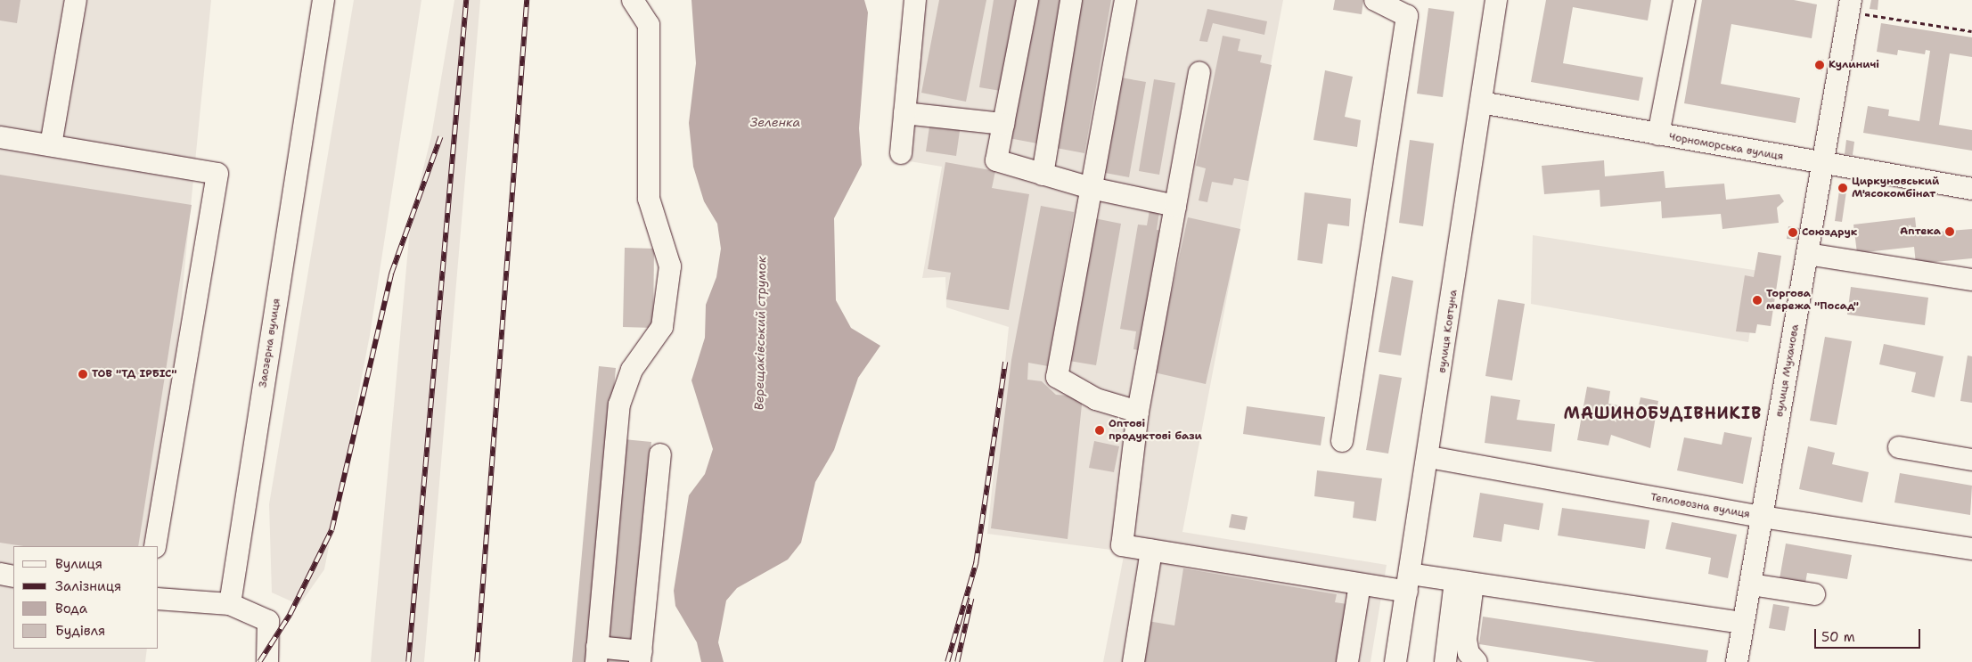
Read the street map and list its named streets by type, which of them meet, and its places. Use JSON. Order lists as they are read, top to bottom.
{
  "streets": {
    "street": [
      "Чорноморська вулиця",
      "вулиця Ковтуна",
      "Заозерна вулиця",
      "вулиця Мухачова",
      "Тепловозна вулиця"
    ]
  },
  "crossings": [
    ["Чорноморська вулиця", "вулиця Ковтуна"],
    ["Чорноморська вулиця", "вулиця Мухачова"],
    ["вулиця Ковтуна", "Тепловозна вулиця"],
    ["вулиця Мухачова", "Тепловозна вулиця"]
  ],
  "districts": ["МАШИНОБУДІВНИКІВ"],
  "water": ["Зеленка", "Верещаківський струмок"],
  "places": [
    "Кулиничі",
    "Циркуновський М'ясокомбінат",
    "Аптека",
    "Союздрук",
    "Торгова мережа \"Посад\"",
    "ТОВ \"ТД ІРБІС\"",
    "Оптові продуктові бази"
  ],
  "legend": [
    "Вулиця",
    "Залізниця",
    "Вода",
    "Будівля"
  ],
  "scale_bar": "50 m"
}
